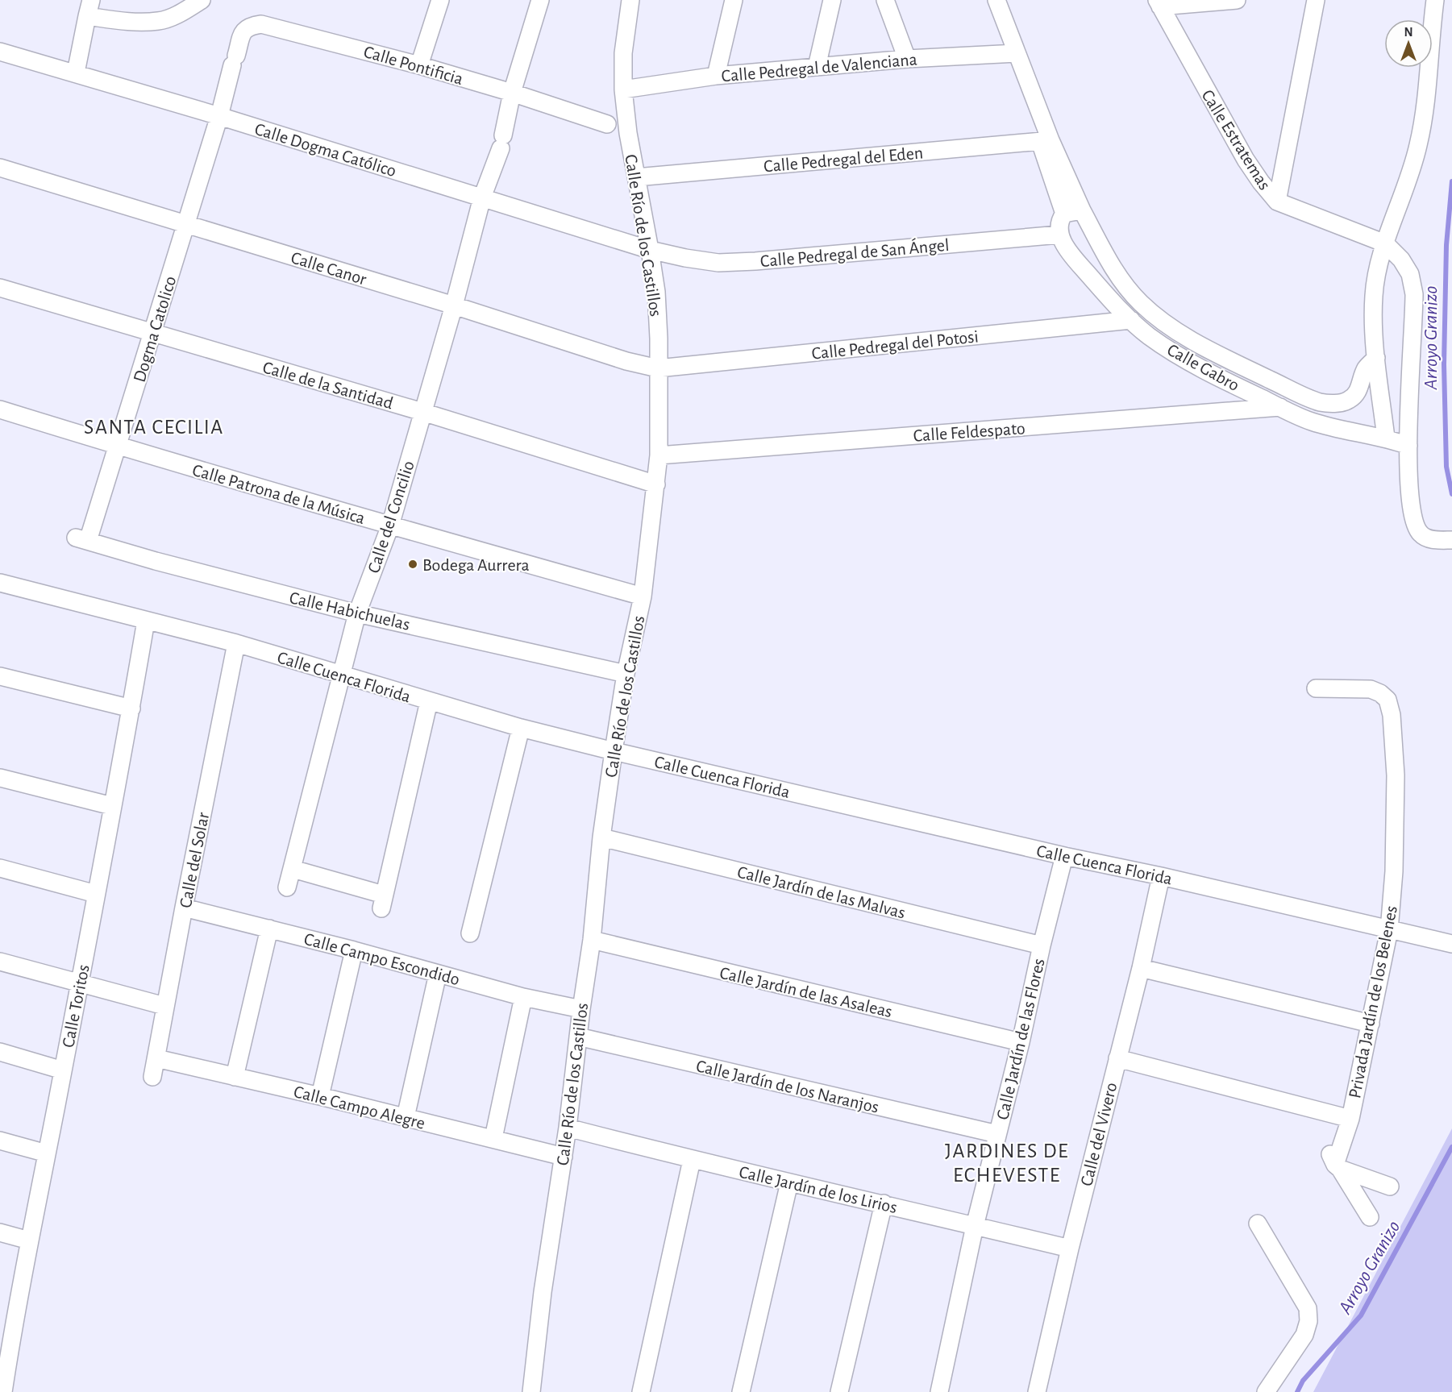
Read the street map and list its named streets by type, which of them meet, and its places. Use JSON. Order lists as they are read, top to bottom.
{
  "streets": {
    "street": [
      "Calle Pontificia",
      "Calle Pedregal de Valenciana",
      "Calle Estratemas",
      "Calle Dogma Católico",
      "Calle Pedregal del Eden",
      "Calle Río de los Castillos",
      "Calle Pedregal de San Ángel",
      "Calle Canor",
      "Dogma Catolico",
      "Calle Pedregal del Potosi",
      "Calle Gabro",
      "Calle de la Santidad",
      "Calle Feldespato",
      "Calle Patrona de la Música",
      "Calle del Concilio",
      "Calle Habichuelas",
      "Calle Cuenca Florida",
      "Calle del Solar",
      "Calle Jardín de las Malvas",
      "Calle Campo Escondido",
      "Calle Jardín de las Asaleas",
      "Privada Jardín de los Belenes",
      "Calle Toritos",
      "Calle Jardín de las Flores",
      "Calle Jardín de los Naranjos",
      "Calle Campo Alegre",
      "Calle del Vivero",
      "Calle Jardín de los Lirios"
    ]
  },
  "crossings": [
    ["Calle Pontificia", "Calle Dogma Católico"],
    ["Calle Pontificia", "Dogma Catolico"],
    ["Calle Pontificia", "Calle del Concilio"],
    ["Calle Pedregal de Valenciana", "Calle Río de los Castillos"],
    ["Calle Pedregal de Valenciana", "Calle Gabro"],
    ["Calle Dogma Católico", "Calle Río de los Castillos"],
    ["Calle Dogma Católico", "Calle Pedregal de San Ángel"],
    ["Calle Dogma Católico", "Dogma Catolico"],
    ["Calle Dogma Católico", "Calle del Concilio"],
    ["Calle Pedregal del Eden", "Calle Río de los Castillos"],
    ["Calle Pedregal del Eden", "Calle Gabro"],
    ["Calle Río de los Castillos", "Calle Pedregal de San Ángel"],
    ["Calle Río de los Castillos", "Calle Canor"],
    ["Calle Río de los Castillos", "Calle Pedregal del Potosi"],
    ["Calle Río de los Castillos", "Calle de la Santidad"],
    ["Calle Río de los Castillos", "Calle Feldespato"],
    ["Calle Río de los Castillos", "Calle Patrona de la Música"],
    ["Calle Río de los Castillos", "Calle Habichuelas"],
    ["Calle Río de los Castillos", "Calle Cuenca Florida"],
    ["Calle Río de los Castillos", "Calle Jardín de las Malvas"],
    ["Calle Río de los Castillos", "Calle Campo Escondido"],
    ["Calle Río de los Castillos", "Calle Jardín de las Asaleas"],
    ["Calle Río de los Castillos", "Calle Jardín de los Naranjos"],
    ["Calle Río de los Castillos", "Calle Campo Alegre"],
    ["Calle Río de los Castillos", "Calle Jardín de los Lirios"],
    ["Calle Pedregal de San Ángel", "Calle Gabro"],
    ["Calle Canor", "Dogma Catolico"],
    ["Calle Canor", "Calle Pedregal del Potosi"],
    ["Calle Canor", "Calle del Concilio"],
    ["Dogma Catolico", "Calle de la Santidad"],
    ["Dogma Catolico", "Calle Patrona de la Música"],
    ["Dogma Catolico", "Calle Habichuelas"],
    ["Calle Pedregal del Potosi", "Calle Gabro"],
    ["Calle Gabro", "Calle Feldespato"],
    ["Calle de la Santidad", "Calle del Concilio"],
    ["Calle Patrona de la Música", "Calle del Concilio"],
    ["Calle del Concilio", "Calle Habichuelas"],
    ["Calle del Concilio", "Calle Cuenca Florida"],
    ["Calle Cuenca Florida", "Calle del Solar"],
    ["Calle Cuenca Florida", "Privada Jardín de los Belenes"],
    ["Calle Cuenca Florida", "Calle Toritos"],
    ["Calle Cuenca Florida", "Calle Jardín de las Flores"],
    ["Calle Cuenca Florida", "Calle del Vivero"],
    ["Calle del Solar", "Calle Campo Escondido"],
    ["Calle del Solar", "Calle Campo Alegre"],
    ["Calle Jardín de las Malvas", "Calle Jardín de las Flores"],
    ["Calle Jardín de las Asaleas", "Calle Jardín de las Flores"],
    ["Calle Jardín de las Flores", "Calle Jardín de los Naranjos"],
    ["Calle Jardín de las Flores", "Calle Jardín de los Lirios"],
    ["Calle del Vivero", "Calle Jardín de los Lirios"]
  ],
  "districts": ["SANTA CECILIA", "JARDINES DE ECHEVESTE"],
  "water": ["Arroyo Granizo"],
  "places": ["Bodega Aurrera"],
  "north": "top"
}
